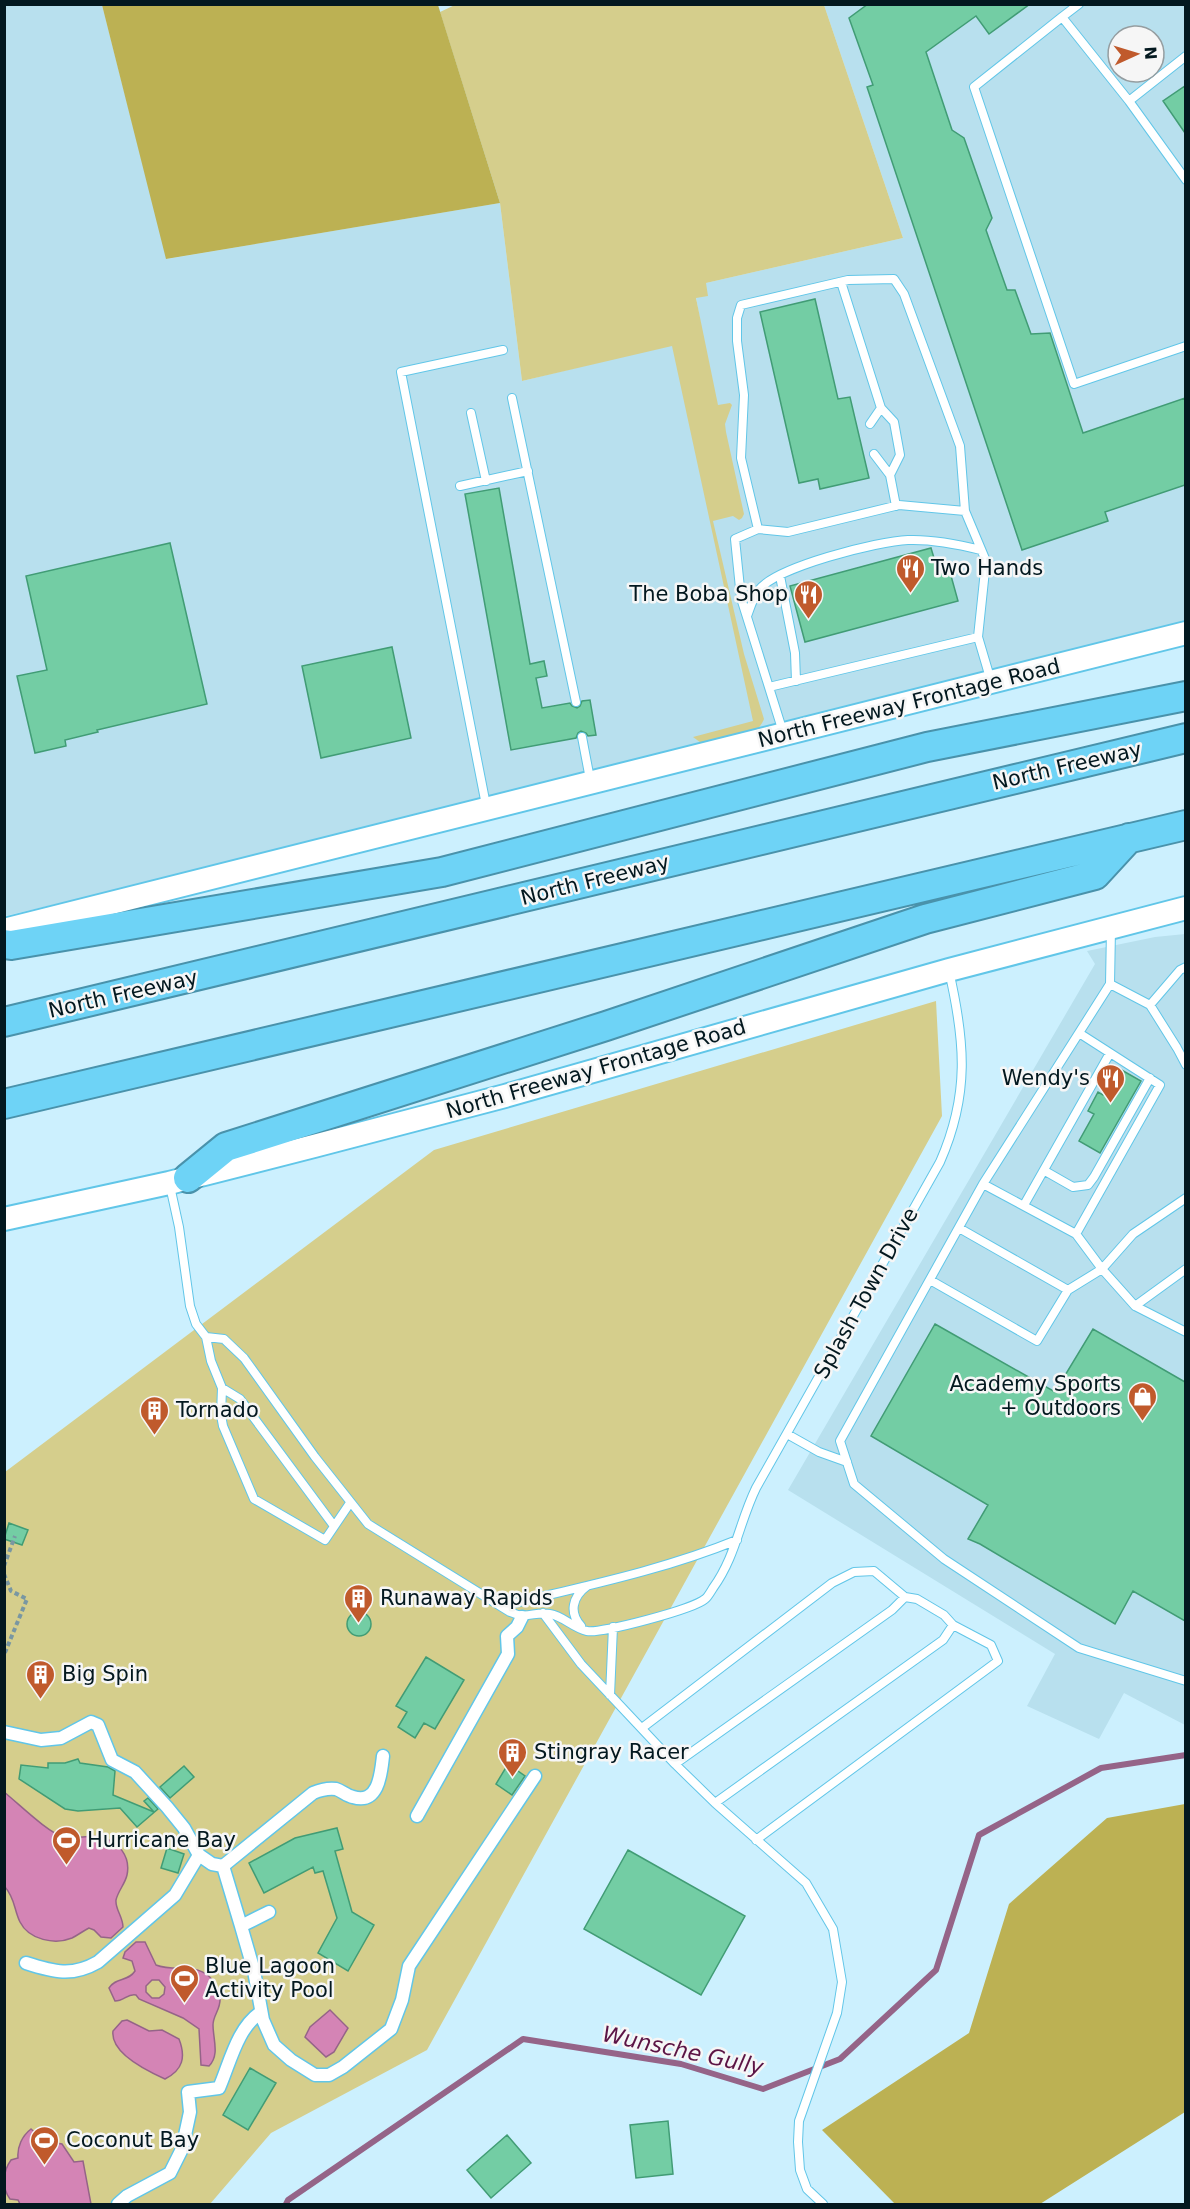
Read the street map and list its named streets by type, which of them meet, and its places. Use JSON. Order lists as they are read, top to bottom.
{
  "streets": {
    "highway": ["North Freeway"],
    "main road": ["North Freeway Frontage Road"],
    "lane": ["Splash Town Drive"]
  },
  "crossings": [
    ["North Freeway Frontage Road", "Splash Town Drive"]
  ],
  "water": ["Wunsche Gully"],
  "places": {
    "restaurant": ["Two Hands", "The Boba Shop", "Wendy's"],
    "shop": ["Academy Sports + Outdoors"],
    "building": [
      "Tornado",
      "Runaway Rapids",
      "Big Spin",
      "Stingray Racer"
    ],
    "sports": ["Hurricane Bay", "Blue Lagoon Activity Pool", "Coconut Bay"]
  },
  "north": "right"
}
